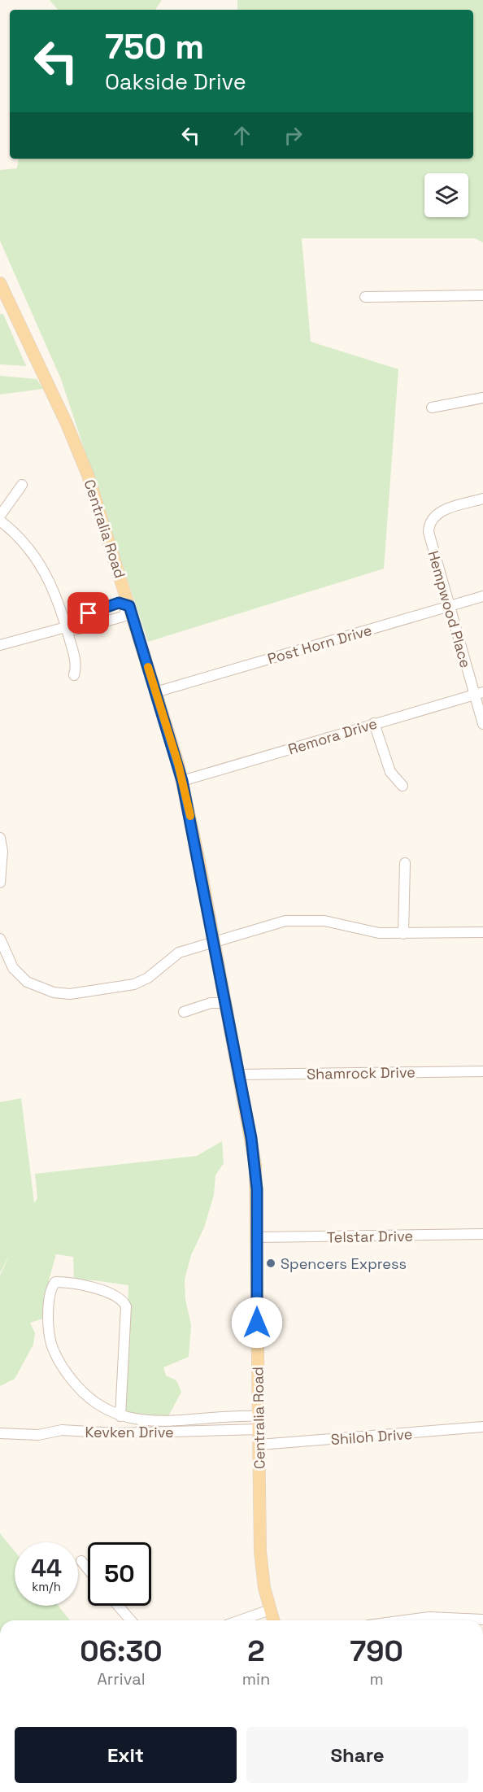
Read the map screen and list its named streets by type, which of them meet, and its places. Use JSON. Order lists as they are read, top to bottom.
{
  "streets": {
    "main road": ["Centralia Road"],
    "street": [
      "Hempwood Place",
      "Post Horn Drive",
      "Remora Drive",
      "Shamrock Drive",
      "Telstar Drive",
      "Kevken Drive",
      "Shiloh Drive"
    ]
  },
  "crossings": [
    ["Centralia Road", "Post Horn Drive"],
    ["Centralia Road", "Remora Drive"],
    ["Centralia Road", "Shamrock Drive"],
    ["Centralia Road", "Telstar Drive"],
    ["Centralia Road", "Kevken Drive"],
    ["Centralia Road", "Shiloh Drive"],
    ["Hempwood Place", "Post Horn Drive"],
    ["Hempwood Place", "Remora Drive"]
  ],
  "places": ["Spencers Express"],
  "page": {
    "turn": ["750 m", "Oakside Drive"],
    "speed": "44 km/h",
    "limit": "50",
    "eta": [
      "06:30",
      "Arrival",
      "2",
      "min",
      "790",
      "m"
    ],
    "buttons": ["Exit", "Share"]
  }
}
